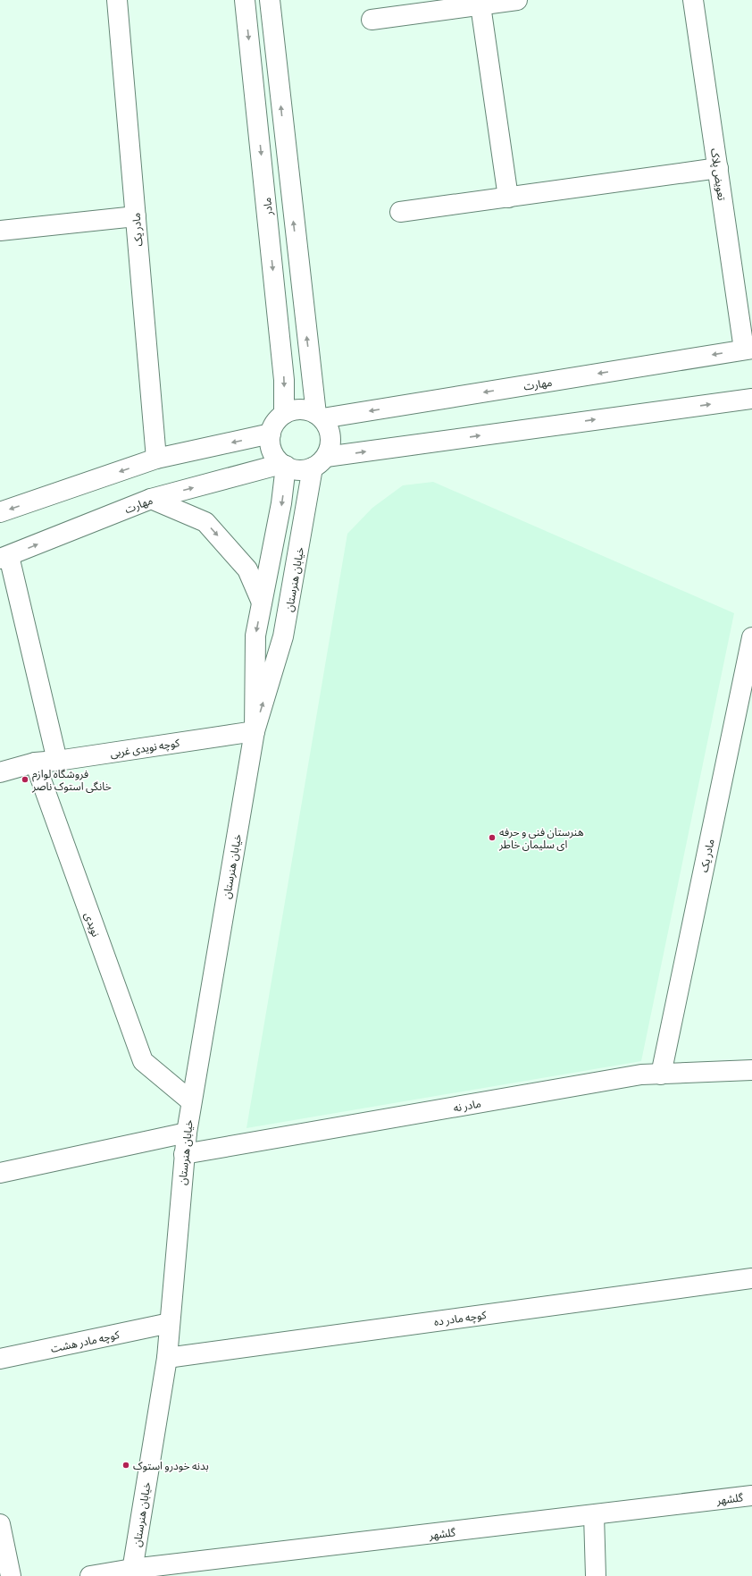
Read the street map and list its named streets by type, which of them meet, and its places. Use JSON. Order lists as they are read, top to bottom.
{
  "streets": {
    "street": [
      "تعویض پلاک",
      "مادر",
      "مادر یک",
      "مهارت",
      "خیابان هنرستان",
      "کوچه نویدی غربی",
      "نویدی",
      "مادر نه",
      "کوچه مادر ده",
      "کوچه مادر هشت",
      "گلشهر"
    ]
  },
  "crossings": [
    ["تعویض پلاک", "مهارت"],
    ["مادر", "مهارت"],
    ["مادر", "خیابان هنرستان"],
    ["مادر یک", "مادر نه"],
    ["مهارت", "خیابان هنرستان"],
    ["خیابان هنرستان", "کوچه نویدی غربی"],
    ["خیابان هنرستان", "نویدی"],
    ["خیابان هنرستان", "مادر نه"],
    ["خیابان هنرستان", "کوچه مادر ده"],
    ["خیابان هنرستان", "کوچه مادر هشت"],
    ["خیابان هنرستان", "گلشهر"],
    ["کوچه نویدی غربی", "نویدی"]
  ],
  "places": ["فروشگاه لوازم خانگى استوک ناصر", "هنرستان فنی و حرفه ای سلیمان خاطر", "بدنه خودرو استوک"]
}
